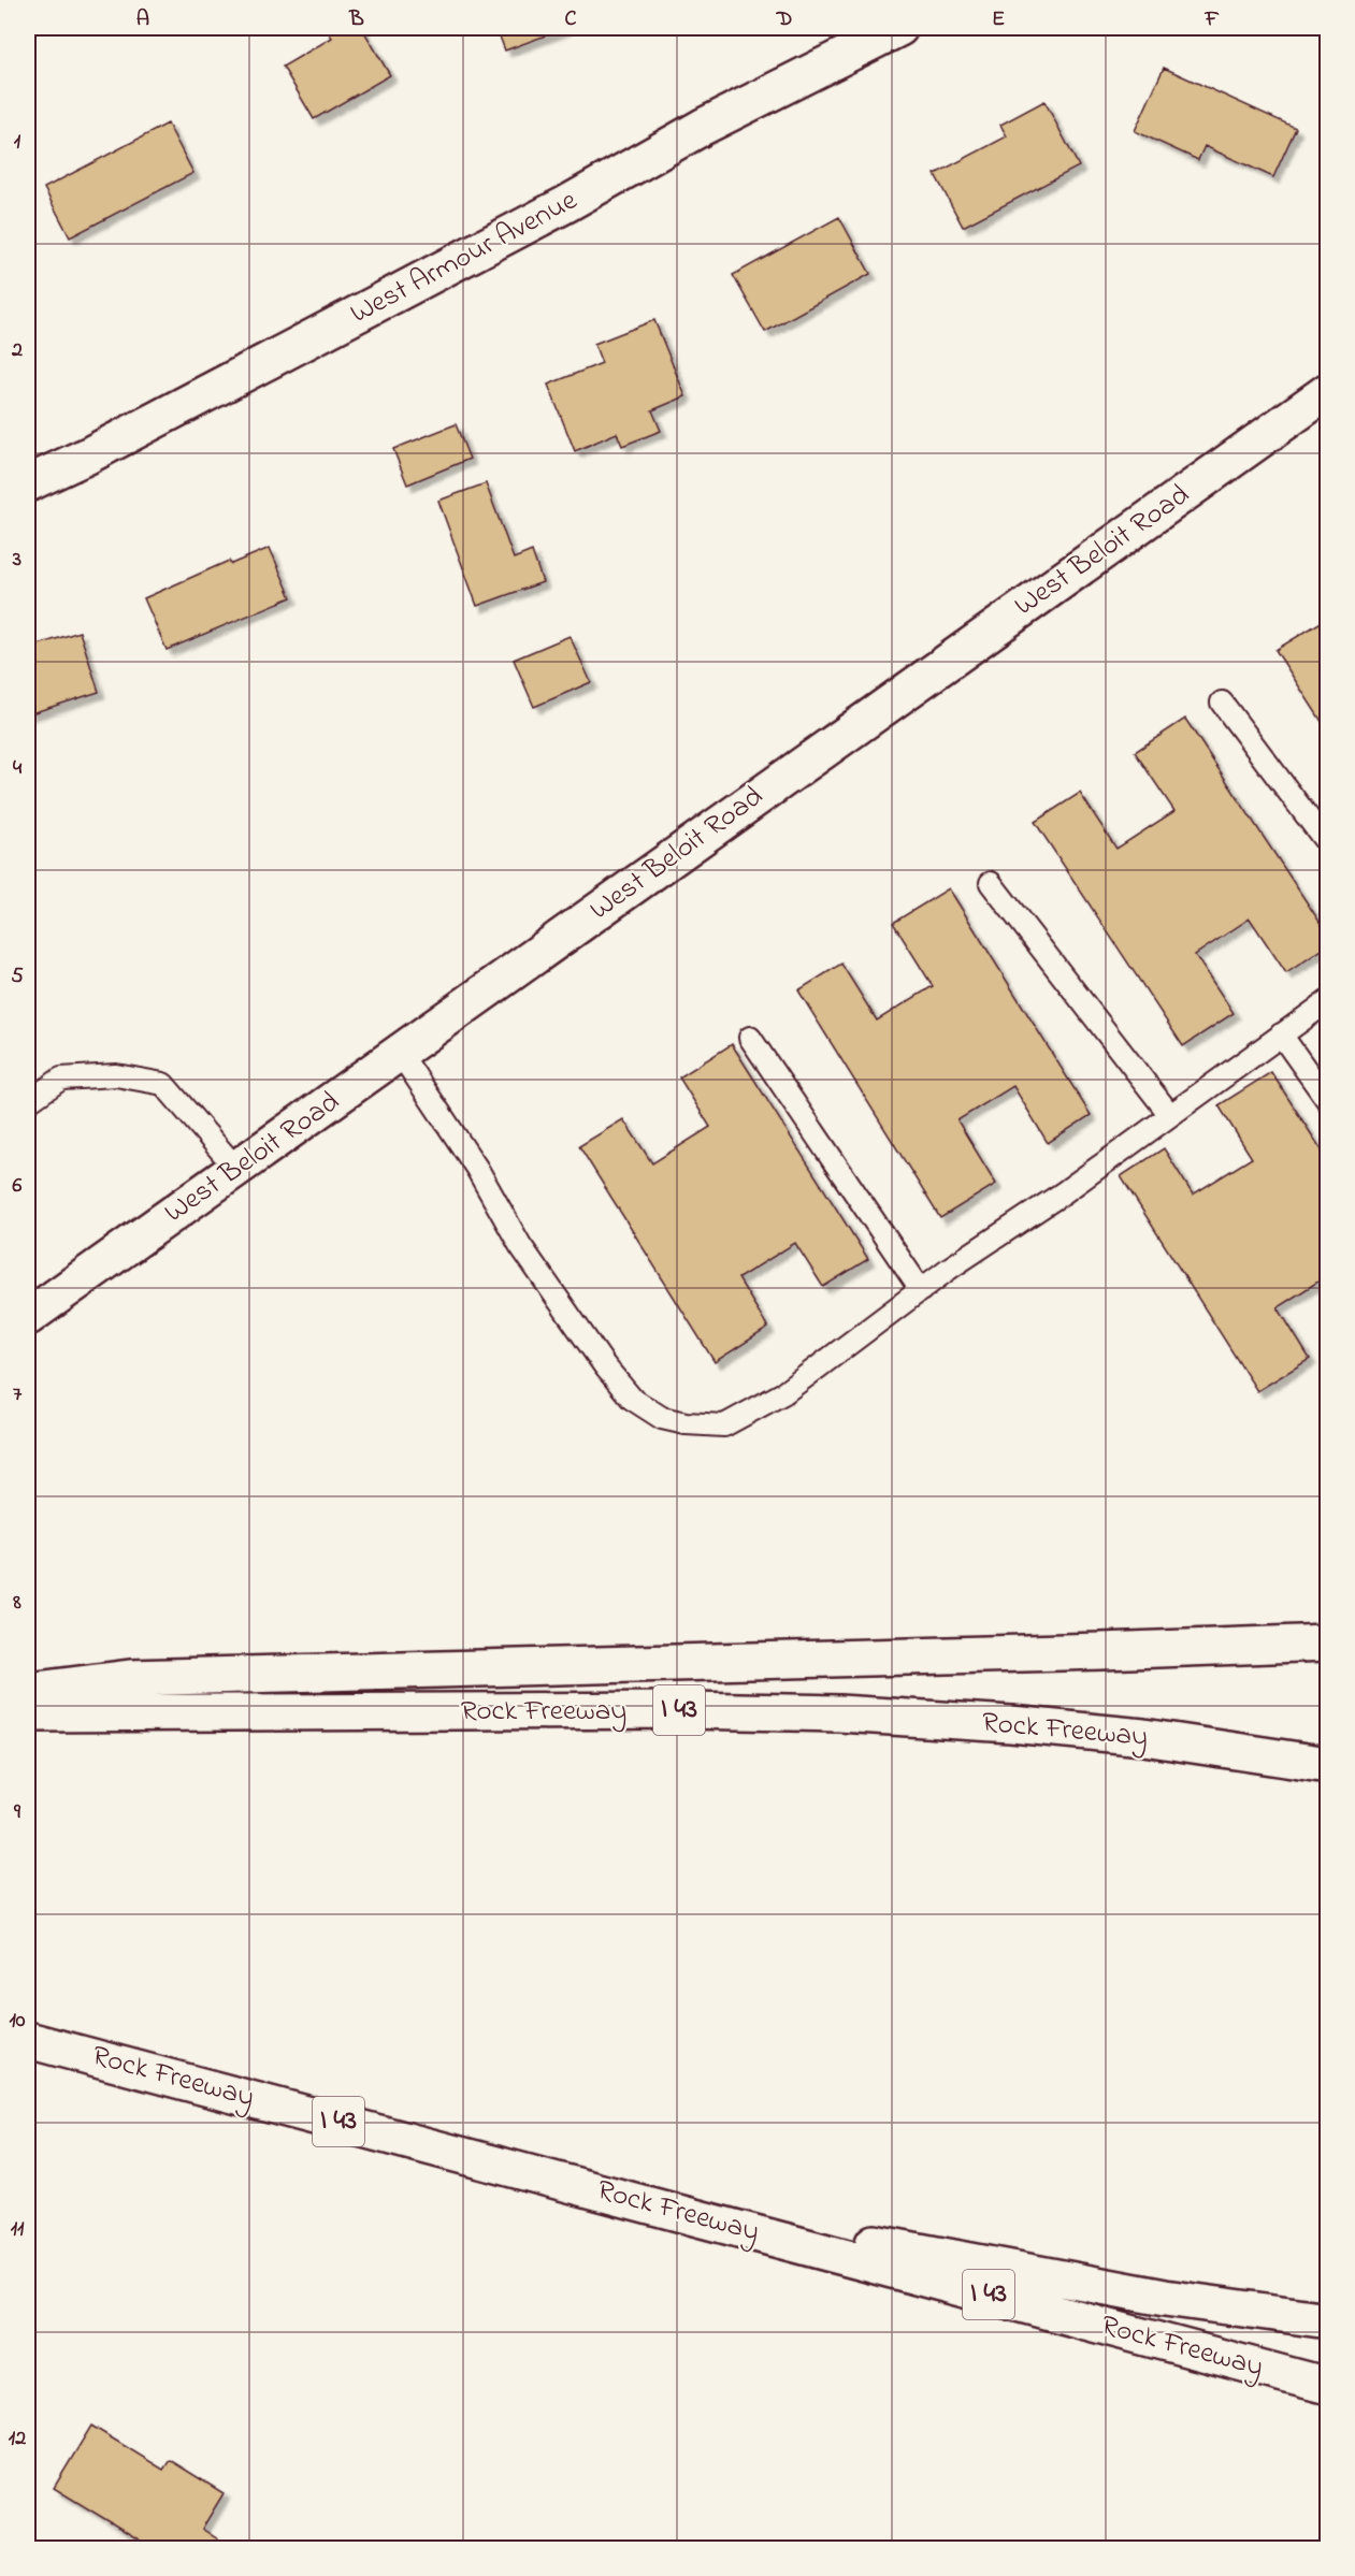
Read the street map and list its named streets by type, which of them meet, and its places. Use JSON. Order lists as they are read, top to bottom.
{
  "streets": {
    "main road": [
      "West Armour Avenue",
      "West Beloit Road",
      "I 43",
      "Rock Freeway"
    ]
  },
  "grid": {
    "columns": [
      "A",
      "B",
      "C",
      "D",
      "E",
      "F"
    ],
    "rows": [
      "1",
      "2",
      "3",
      "4",
      "5",
      "6",
      "7",
      "8",
      "9",
      "10",
      "11",
      "12"
    ]
  }
}
